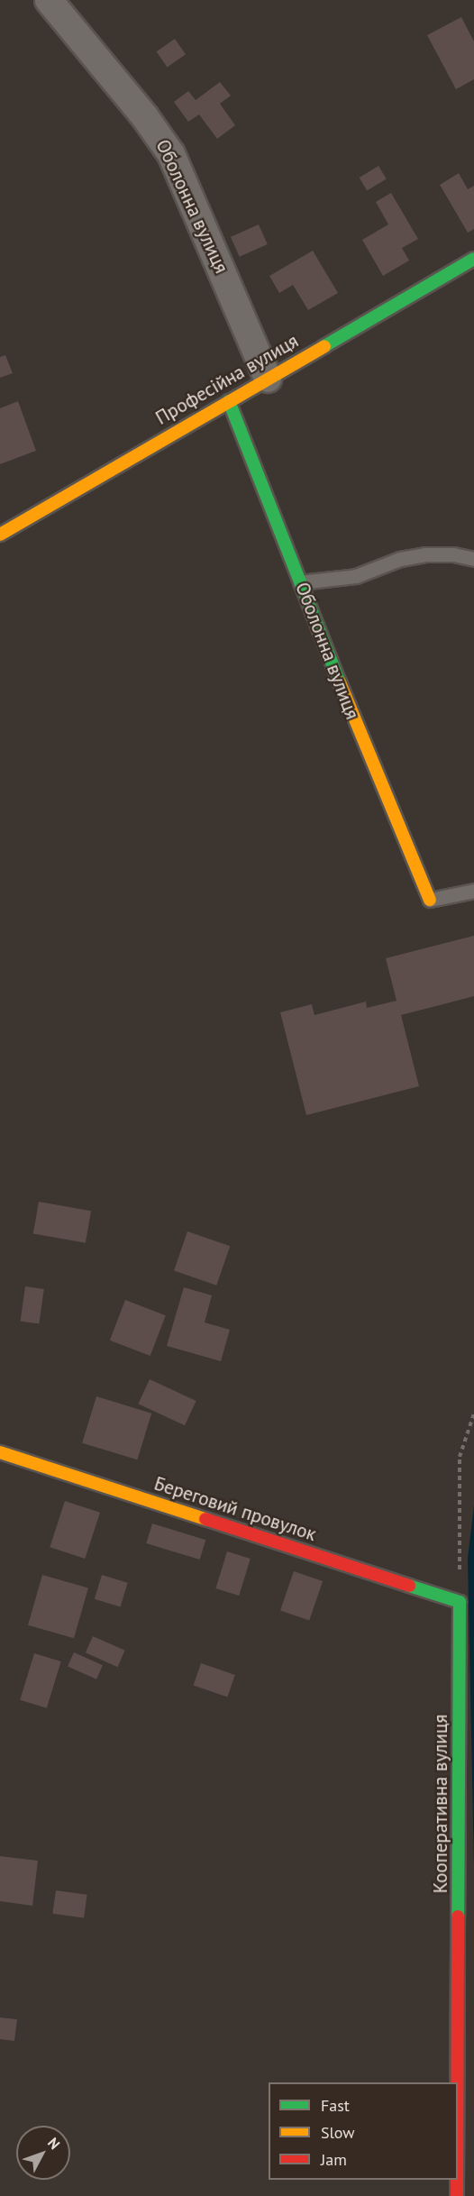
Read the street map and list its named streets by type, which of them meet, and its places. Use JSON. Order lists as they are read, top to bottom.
{
  "streets": {
    "street": [
      "Оболонна вулиця",
      "Професійна вулиця",
      "Береговий провулок",
      "Кооперативна вулиця"
    ]
  },
  "crossings": [
    ["Оболонна вулиця", "Професійна вулиця"],
    ["Береговий провулок", "Кооперативна вулиця"]
  ],
  "legend": ["Fast", "Slow", "Jam"],
  "north": "top right"
}
